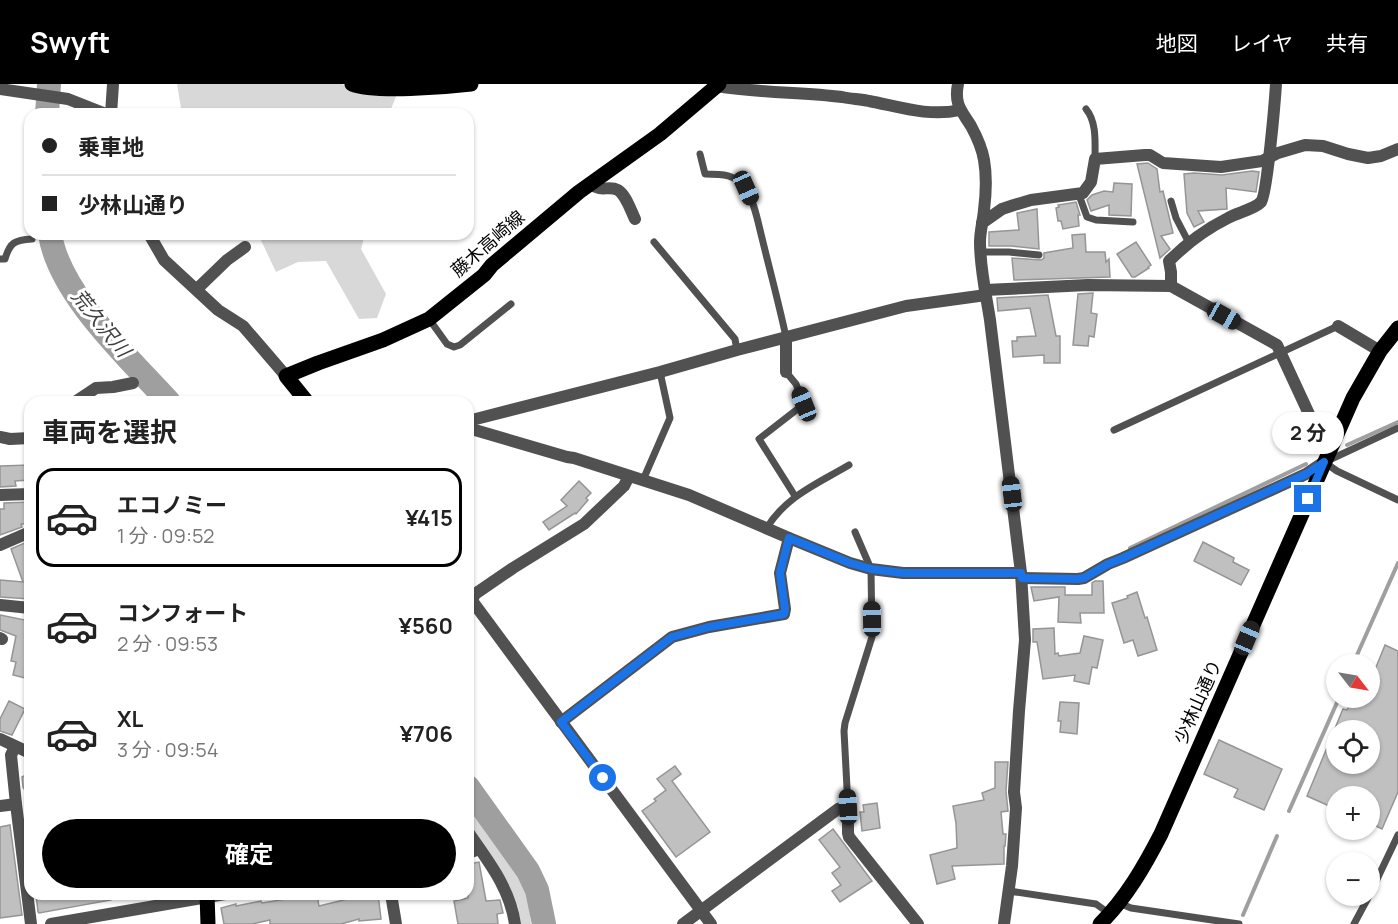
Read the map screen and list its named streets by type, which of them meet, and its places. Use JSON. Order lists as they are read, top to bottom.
{
  "streets": {
    "main road": ["藤木高崎線", "少林山通り"]
  },
  "water": ["荒久沢川"],
  "north": "bottom right",
  "page": {
    "header": "Swyft",
    "nav": ["地図", "レイヤ", "共有"],
    "banner": ["乗車地", "少林山通り"],
    "heading": "車両を選択",
    "bubble": "2 分",
    "list": [
      {
        "name": "エコノミー",
        "note": "1 分 · 09:52",
        "value": "¥415"
      },
      {
        "name": "コンフォート",
        "note": "2 分 · 09:53",
        "value": "¥560"
      },
      {
        "name": "XL",
        "note": "3 分 · 09:54",
        "value": "¥706"
      }
    ],
    "map_buttons": ["+", "−"],
    "buttons": "確定"
  }
}
